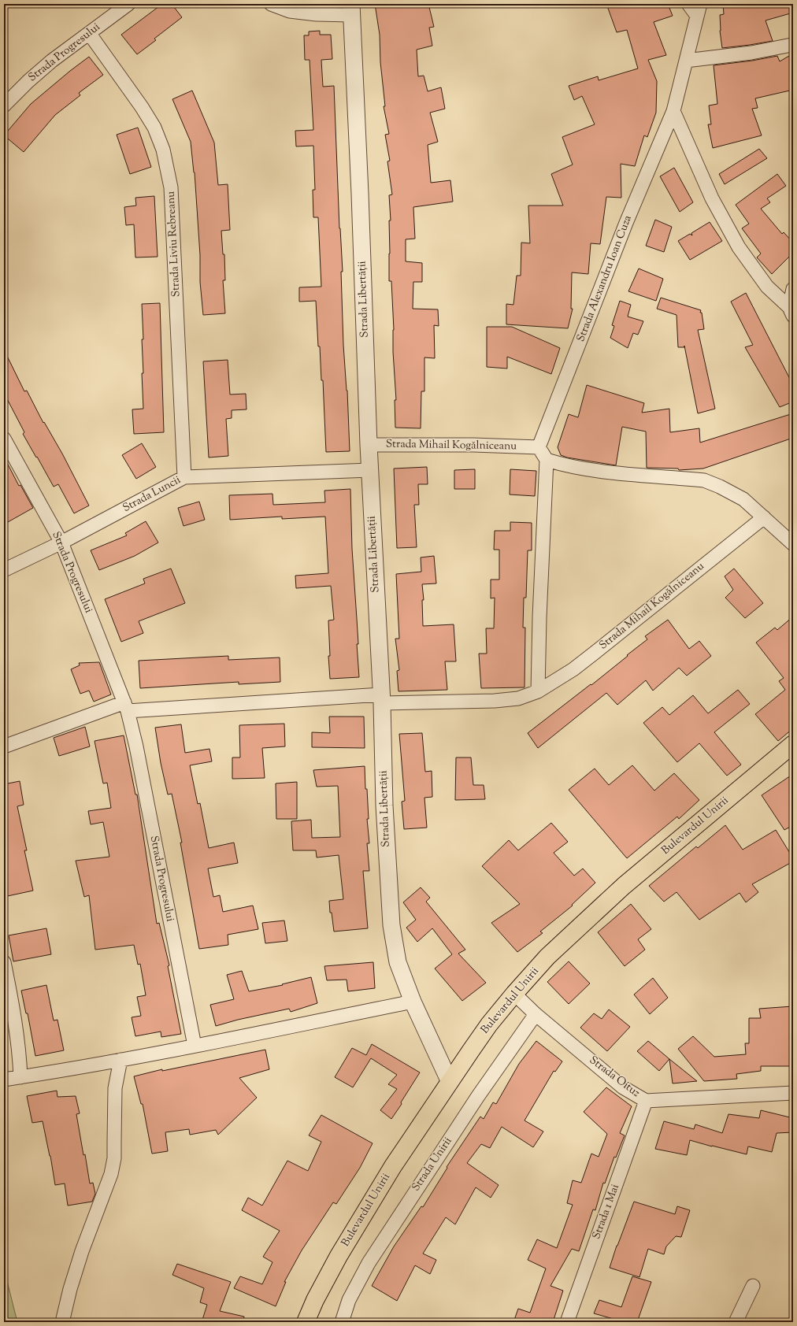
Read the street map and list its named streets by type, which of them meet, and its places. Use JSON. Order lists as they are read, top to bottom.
{
  "streets": {
    "main road": ["Bulevardul Unirii"],
    "street": [
      "Strada Progresului",
      "Strada Liviu Rebreanu",
      "Strada Alexandru Ioan Cuza",
      "Strada Libertății",
      "Strada Mihail Kogălniceanu",
      "Strada Luncii",
      "Strada Oituz",
      "Strada Unirii",
      "Strada 1 Mai"
    ]
  },
  "crossings": [
    ["Strada Progresului", "Strada Liviu Rebreanu"],
    ["Strada Progresului", "Strada Luncii"],
    ["Strada Liviu Rebreanu", "Strada Luncii"],
    ["Strada Alexandru Ioan Cuza", "Strada Mihail Kogălniceanu"],
    ["Strada Libertății", "Strada Mihail Kogălniceanu"],
    ["Strada Libertății", "Strada Luncii"],
    ["Strada Libertății", "Bulevardul Unirii"],
    ["Bulevardul Unirii", "Strada Oituz"],
    ["Strada Oituz", "Strada Unirii"],
    ["Strada Oituz", "Strada 1 Mai"]
  ]
}
